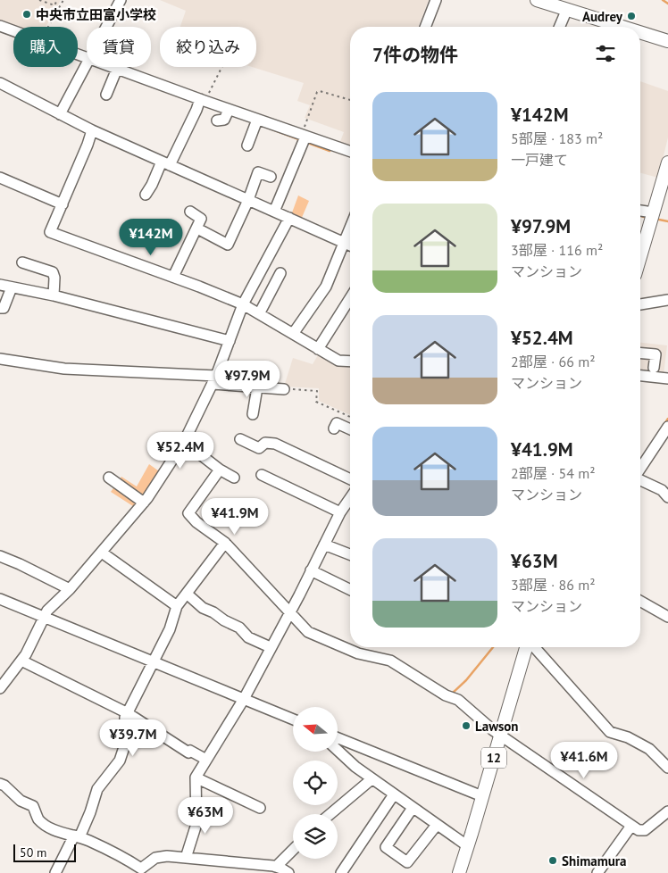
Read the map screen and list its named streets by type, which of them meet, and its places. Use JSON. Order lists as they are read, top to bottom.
{
  "streets": {
    "main road": ["12"]
  },
  "places": [
    "中央市立田富小学校",
    "Audrey",
    "Lawson",
    "Shimamura"
  ],
  "scale_bar": "50 m",
  "north": "left",
  "page": {
    "chip": ["購入", "賃貸", "絞り込み"],
    "heading": "7件の物件",
    "list": [
      {
        "name": "¥142M",
        "note": "5部屋 · 183 m² · 一戸建て"
      },
      {
        "name": "¥97.9M",
        "note": "3部屋 · 116 m² · マンション"
      },
      {
        "name": "¥52.4M",
        "note": "2部屋 · 66 m² · マンション"
      },
      {
        "name": "¥41.9M",
        "note": "2部屋 · 54 m² · マンション"
      },
      {
        "name": "¥63M",
        "note": "3部屋 · 86 m² · マンション"
      }
    ],
    "price": [
      "¥142M",
      "¥97.9M",
      "¥52.4M",
      "¥41.9M",
      "¥39.7M",
      "¥41.6M",
      "¥63M"
    ],
    "scale": "50 m"
  }
}
